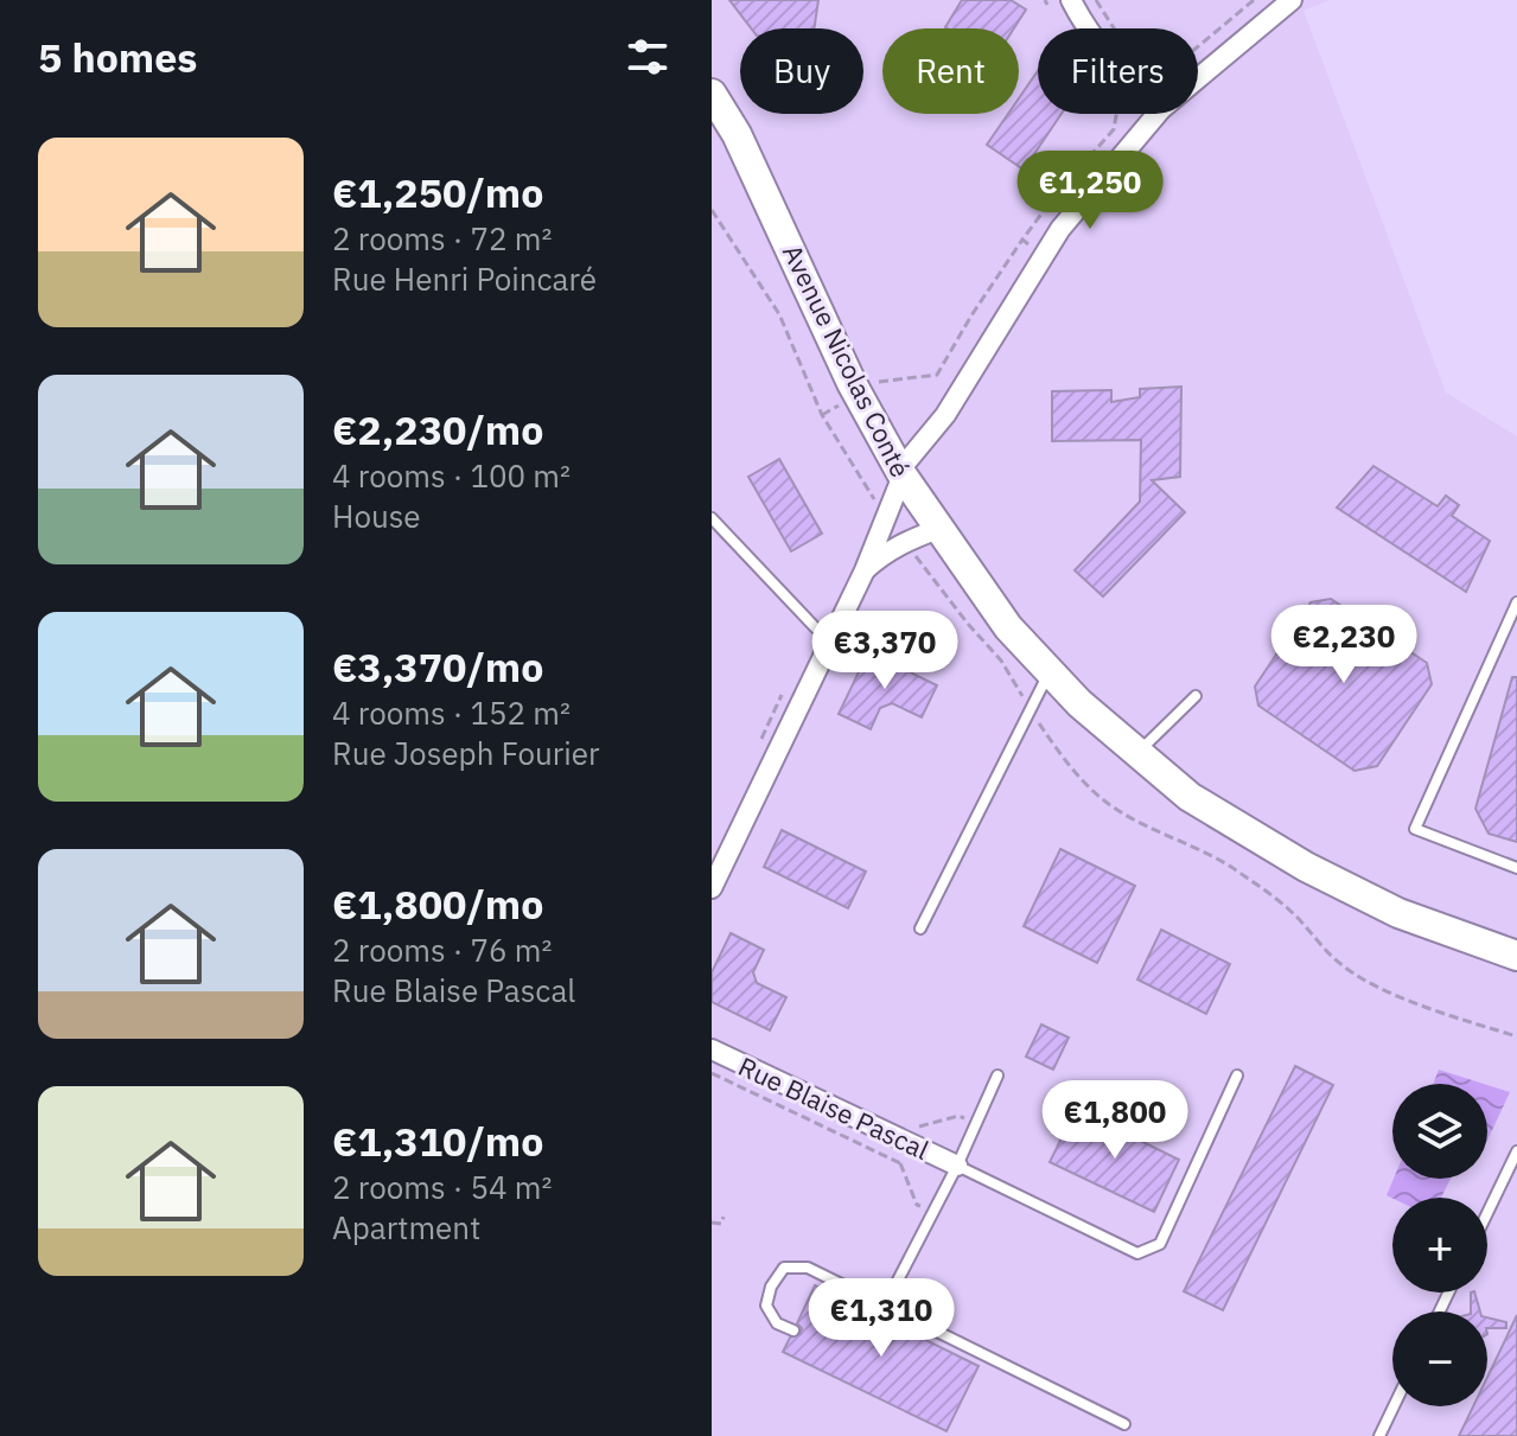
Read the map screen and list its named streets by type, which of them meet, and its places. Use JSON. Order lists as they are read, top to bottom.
{
  "streets": {
    "street": ["Avenue Nicolas Conté", "Rue Blaise Pascal"]
  },
  "page": {
    "heading": "5 homes",
    "chip": ["Buy", "Rent", "Filters"],
    "list": [
      {
        "name": "€1,250/mo",
        "note": "2 rooms · 72 m² · Rue Henri Poincaré"
      },
      {
        "name": "€2,230/mo",
        "note": "4 rooms · 100 m² · House"
      },
      {
        "name": "€3,370/mo",
        "note": "4 rooms · 152 m² · Rue Joseph Fourier"
      },
      {
        "name": "€1,800/mo",
        "note": "2 rooms · 76 m² · Rue Blaise Pascal"
      },
      {
        "name": "€1,310/mo",
        "note": "2 rooms · 54 m² · Apartment"
      }
    ],
    "price": [
      "€1,250",
      "€2,230",
      "€3,370",
      "€1,800",
      "€1,310"
    ],
    "map_buttons": ["+", "−"]
  }
}
